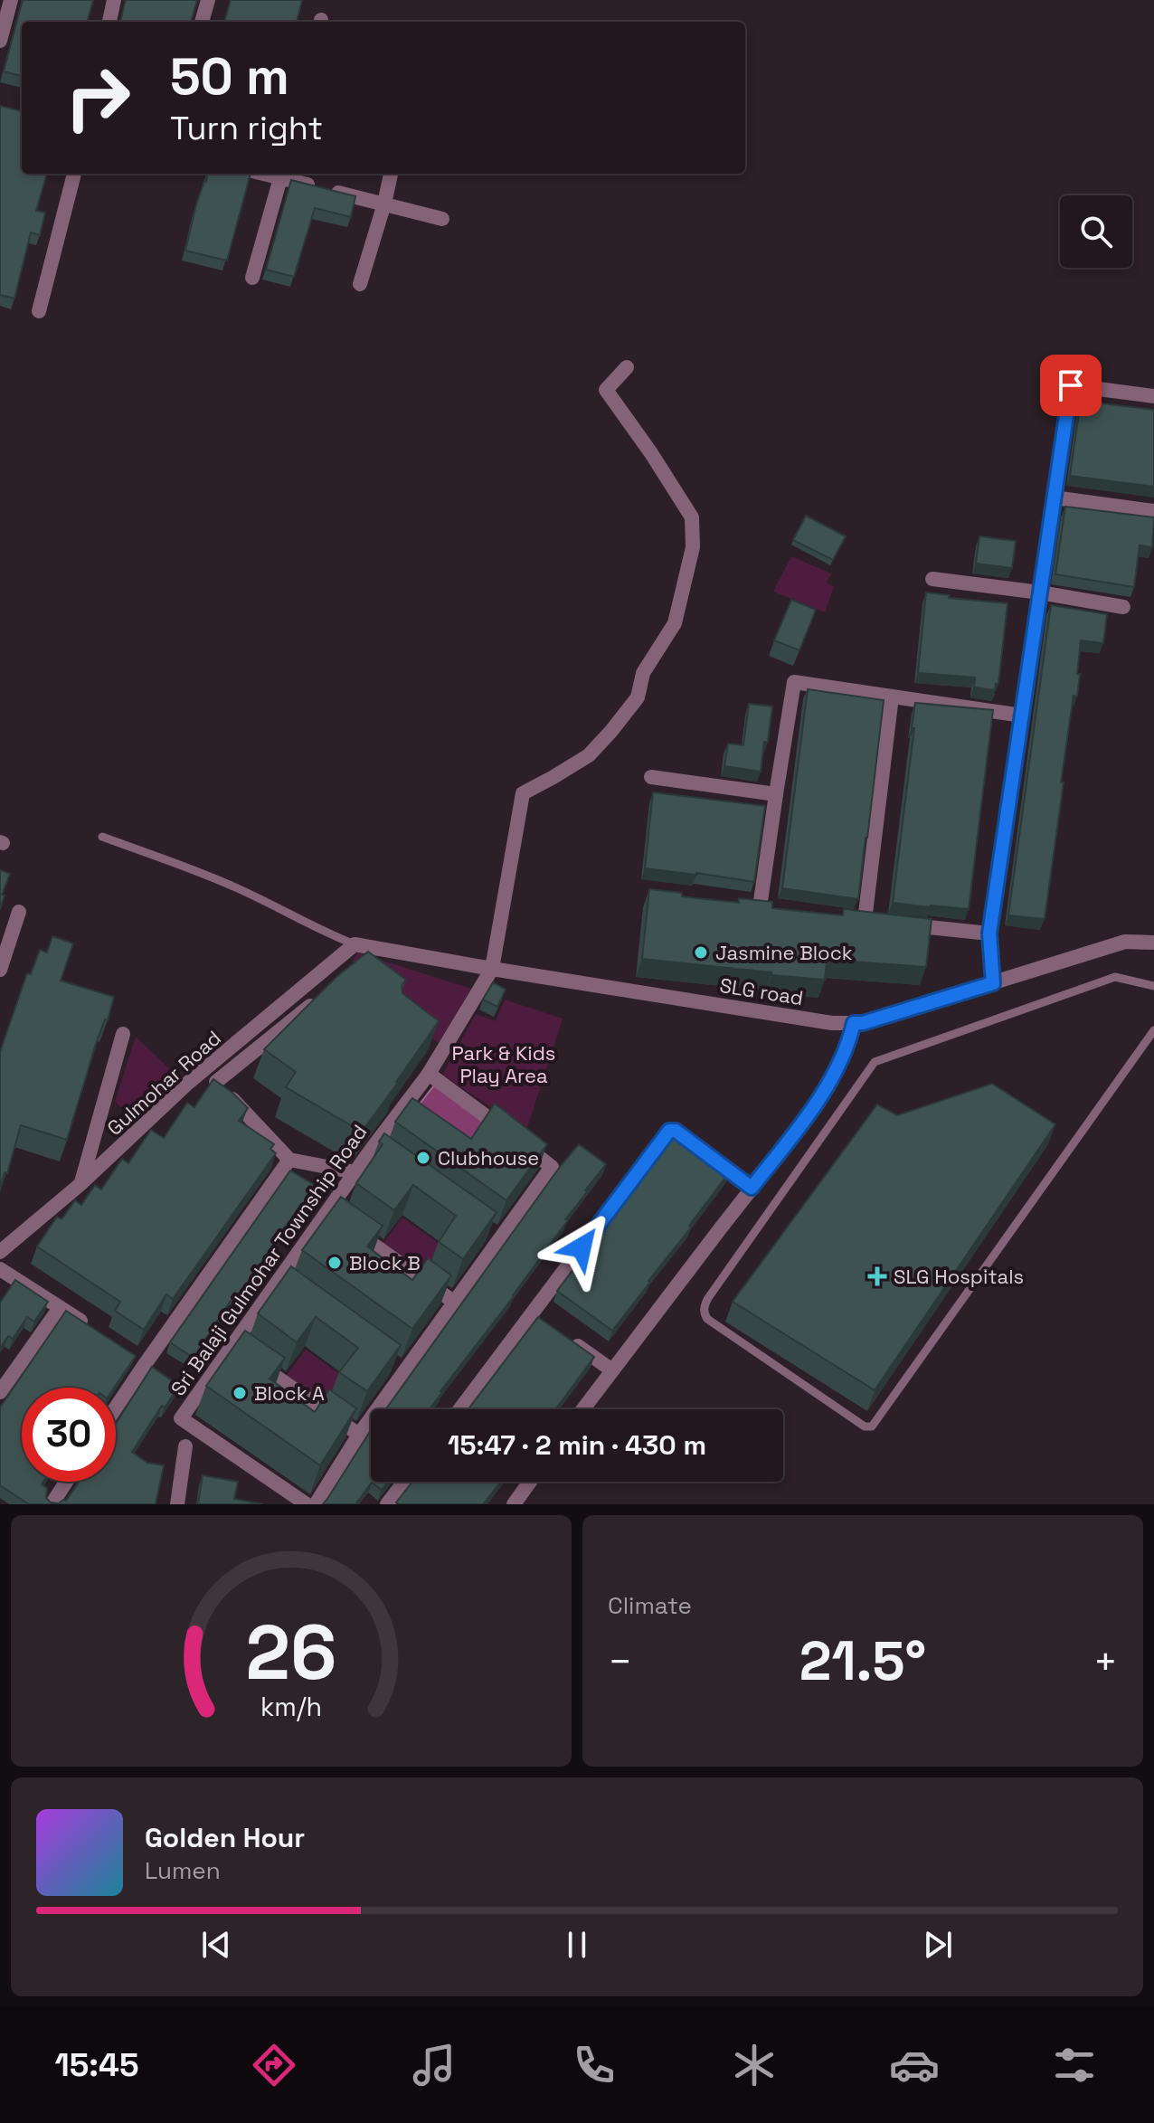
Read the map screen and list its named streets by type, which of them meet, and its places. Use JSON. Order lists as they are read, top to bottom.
{
  "streets": {
    "street": ["SLG road", "Gulmohar Road", "Sri Balaji Gulmohar Township Road"]
  },
  "crossings": [
    ["SLG road", "Gulmohar Road"],
    ["SLG road", "Sri Balaji Gulmohar Township Road"]
  ],
  "parks": ["Park & Kids Play Area"],
  "places": {
    "other": [
      "Jasmine Block",
      "Clubhouse",
      "Block B",
      "Block A"
    ],
    "health": ["SLG Hospitals"]
  },
  "page": {
    "turn": ["50 m", "Turn right"],
    "limit": "30",
    "trip": "15:47 · 2 min · 430 m",
    "tile": "Climate",
    "heat": ["−", "21.5°", "+"],
    "song": ["Golden Hour", "Lumen"],
    "tabs": "15:45",
    "gauge": ["26", "km/h"]
  }
}
